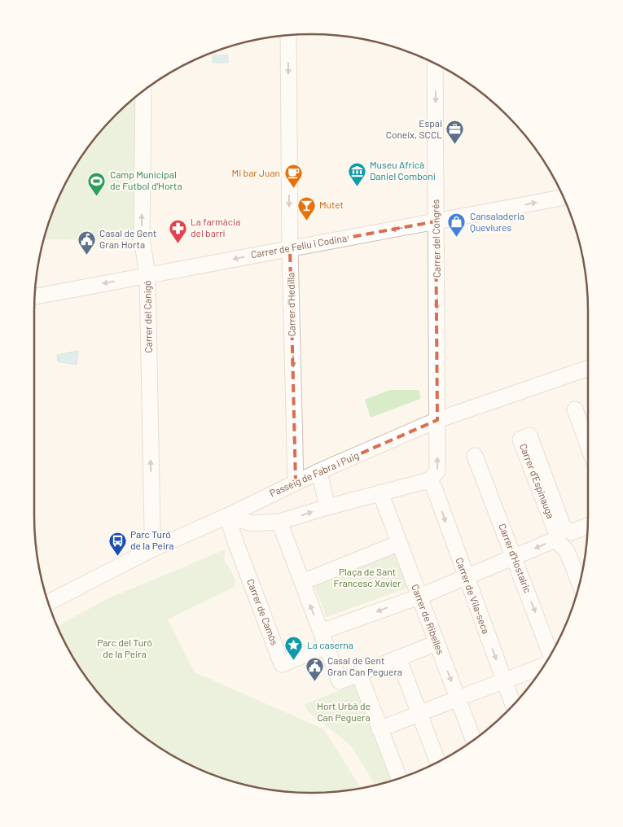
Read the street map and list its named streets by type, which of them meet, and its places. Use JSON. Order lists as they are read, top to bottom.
{
  "streets": {
    "street": [
      "Carrer del Congrés",
      "Carrer de Feliu i Codina",
      "Carrer d'Hedilla",
      "Carrer del Canigó",
      "Passeig de Fabra i Puig",
      "Carrer d'Espinauga",
      "Carrer d'Hostalric",
      "Carrer de Vila-seca",
      "Carrer de Camós",
      "Carrer de Ribelles"
    ]
  },
  "crossings": [
    ["Carrer del Congrés", "Carrer de Feliu i Codina"],
    ["Carrer del Congrés", "Passeig de Fabra i Puig"],
    ["Carrer del Congrés", "Carrer de Vila-seca"],
    ["Carrer de Feliu i Codina", "Carrer d'Hedilla"],
    ["Carrer de Feliu i Codina", "Carrer del Canigó"],
    ["Carrer d'Hedilla", "Passeig de Fabra i Puig"],
    ["Carrer del Canigó", "Passeig de Fabra i Puig"],
    ["Passeig de Fabra i Puig", "Carrer de Camós"]
  ],
  "one_way": ["Carrer d'Hedilla", "Carrer del Canigó", "Carrer d'Hostalric"],
  "parks": ["Plaça de Sant Francesc Xavier", "Parc del Turó de la Peira", "Hort Urbà de Can Peguera"],
  "places": {
    "office": ["Espai Coneix, SCCL"],
    "museum": ["Museu Africà Daniel Comboni"],
    "cafe": ["Mi bar Juan"],
    "sports": ["Camp Municipal de Futbol d'Horta"],
    "bar": ["Mutet"],
    "shop": ["Cansaladeria Queviures"],
    "pharmacy": ["La farmàcia del barri"],
    "public building": ["Casal de Gent Gran Horta", "Casal de Gent Gran Can Peguera"],
    "bus stop": ["Parc Turó de la Peira"],
    "place": ["La caserna"]
  }
}
